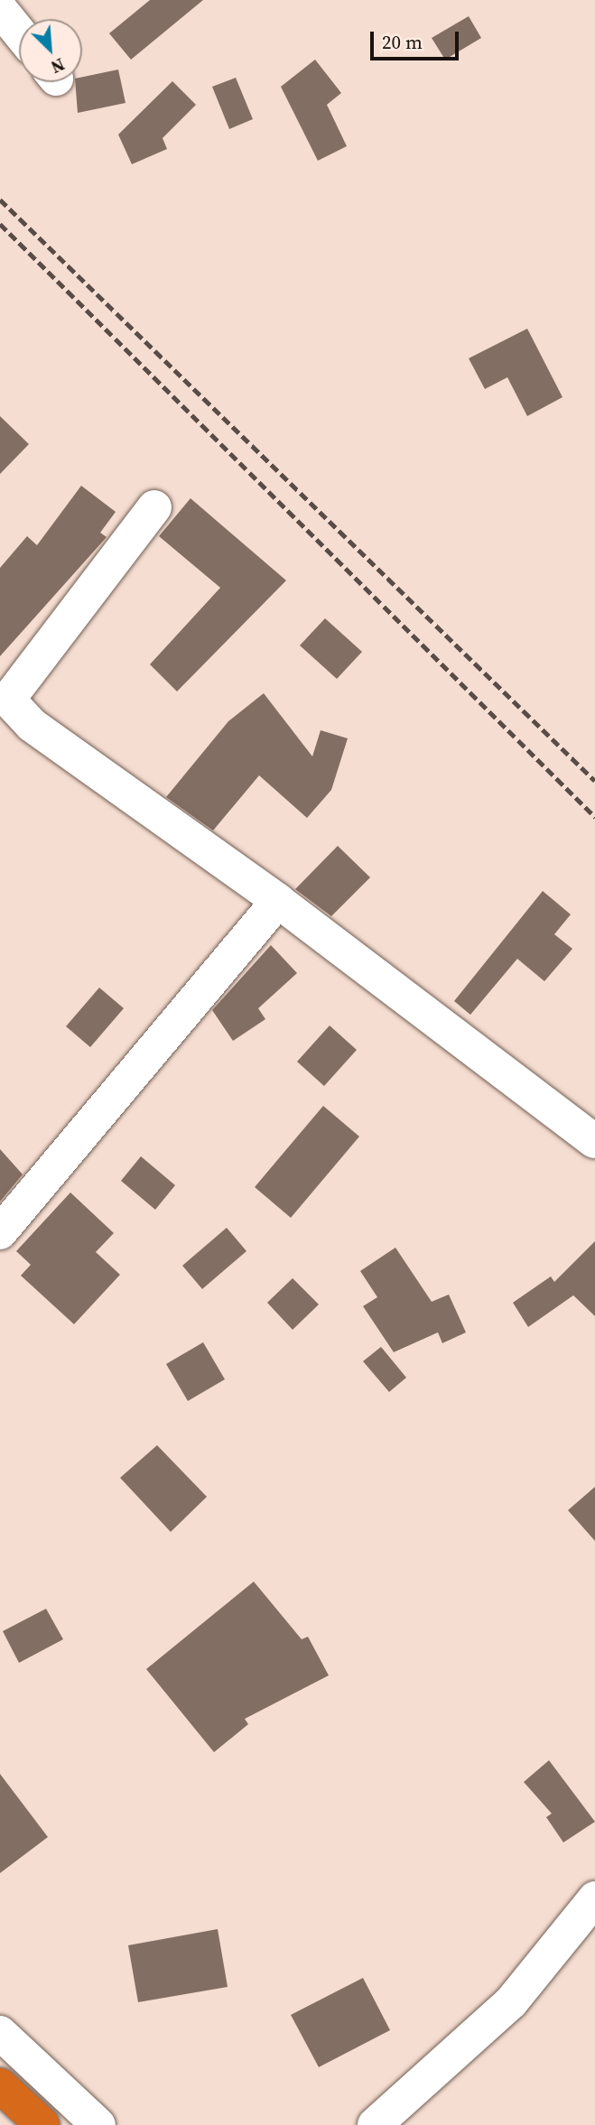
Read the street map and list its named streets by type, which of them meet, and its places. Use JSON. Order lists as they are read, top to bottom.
{
  "scale_bar": "20 m",
  "north": "bottom right"
}
